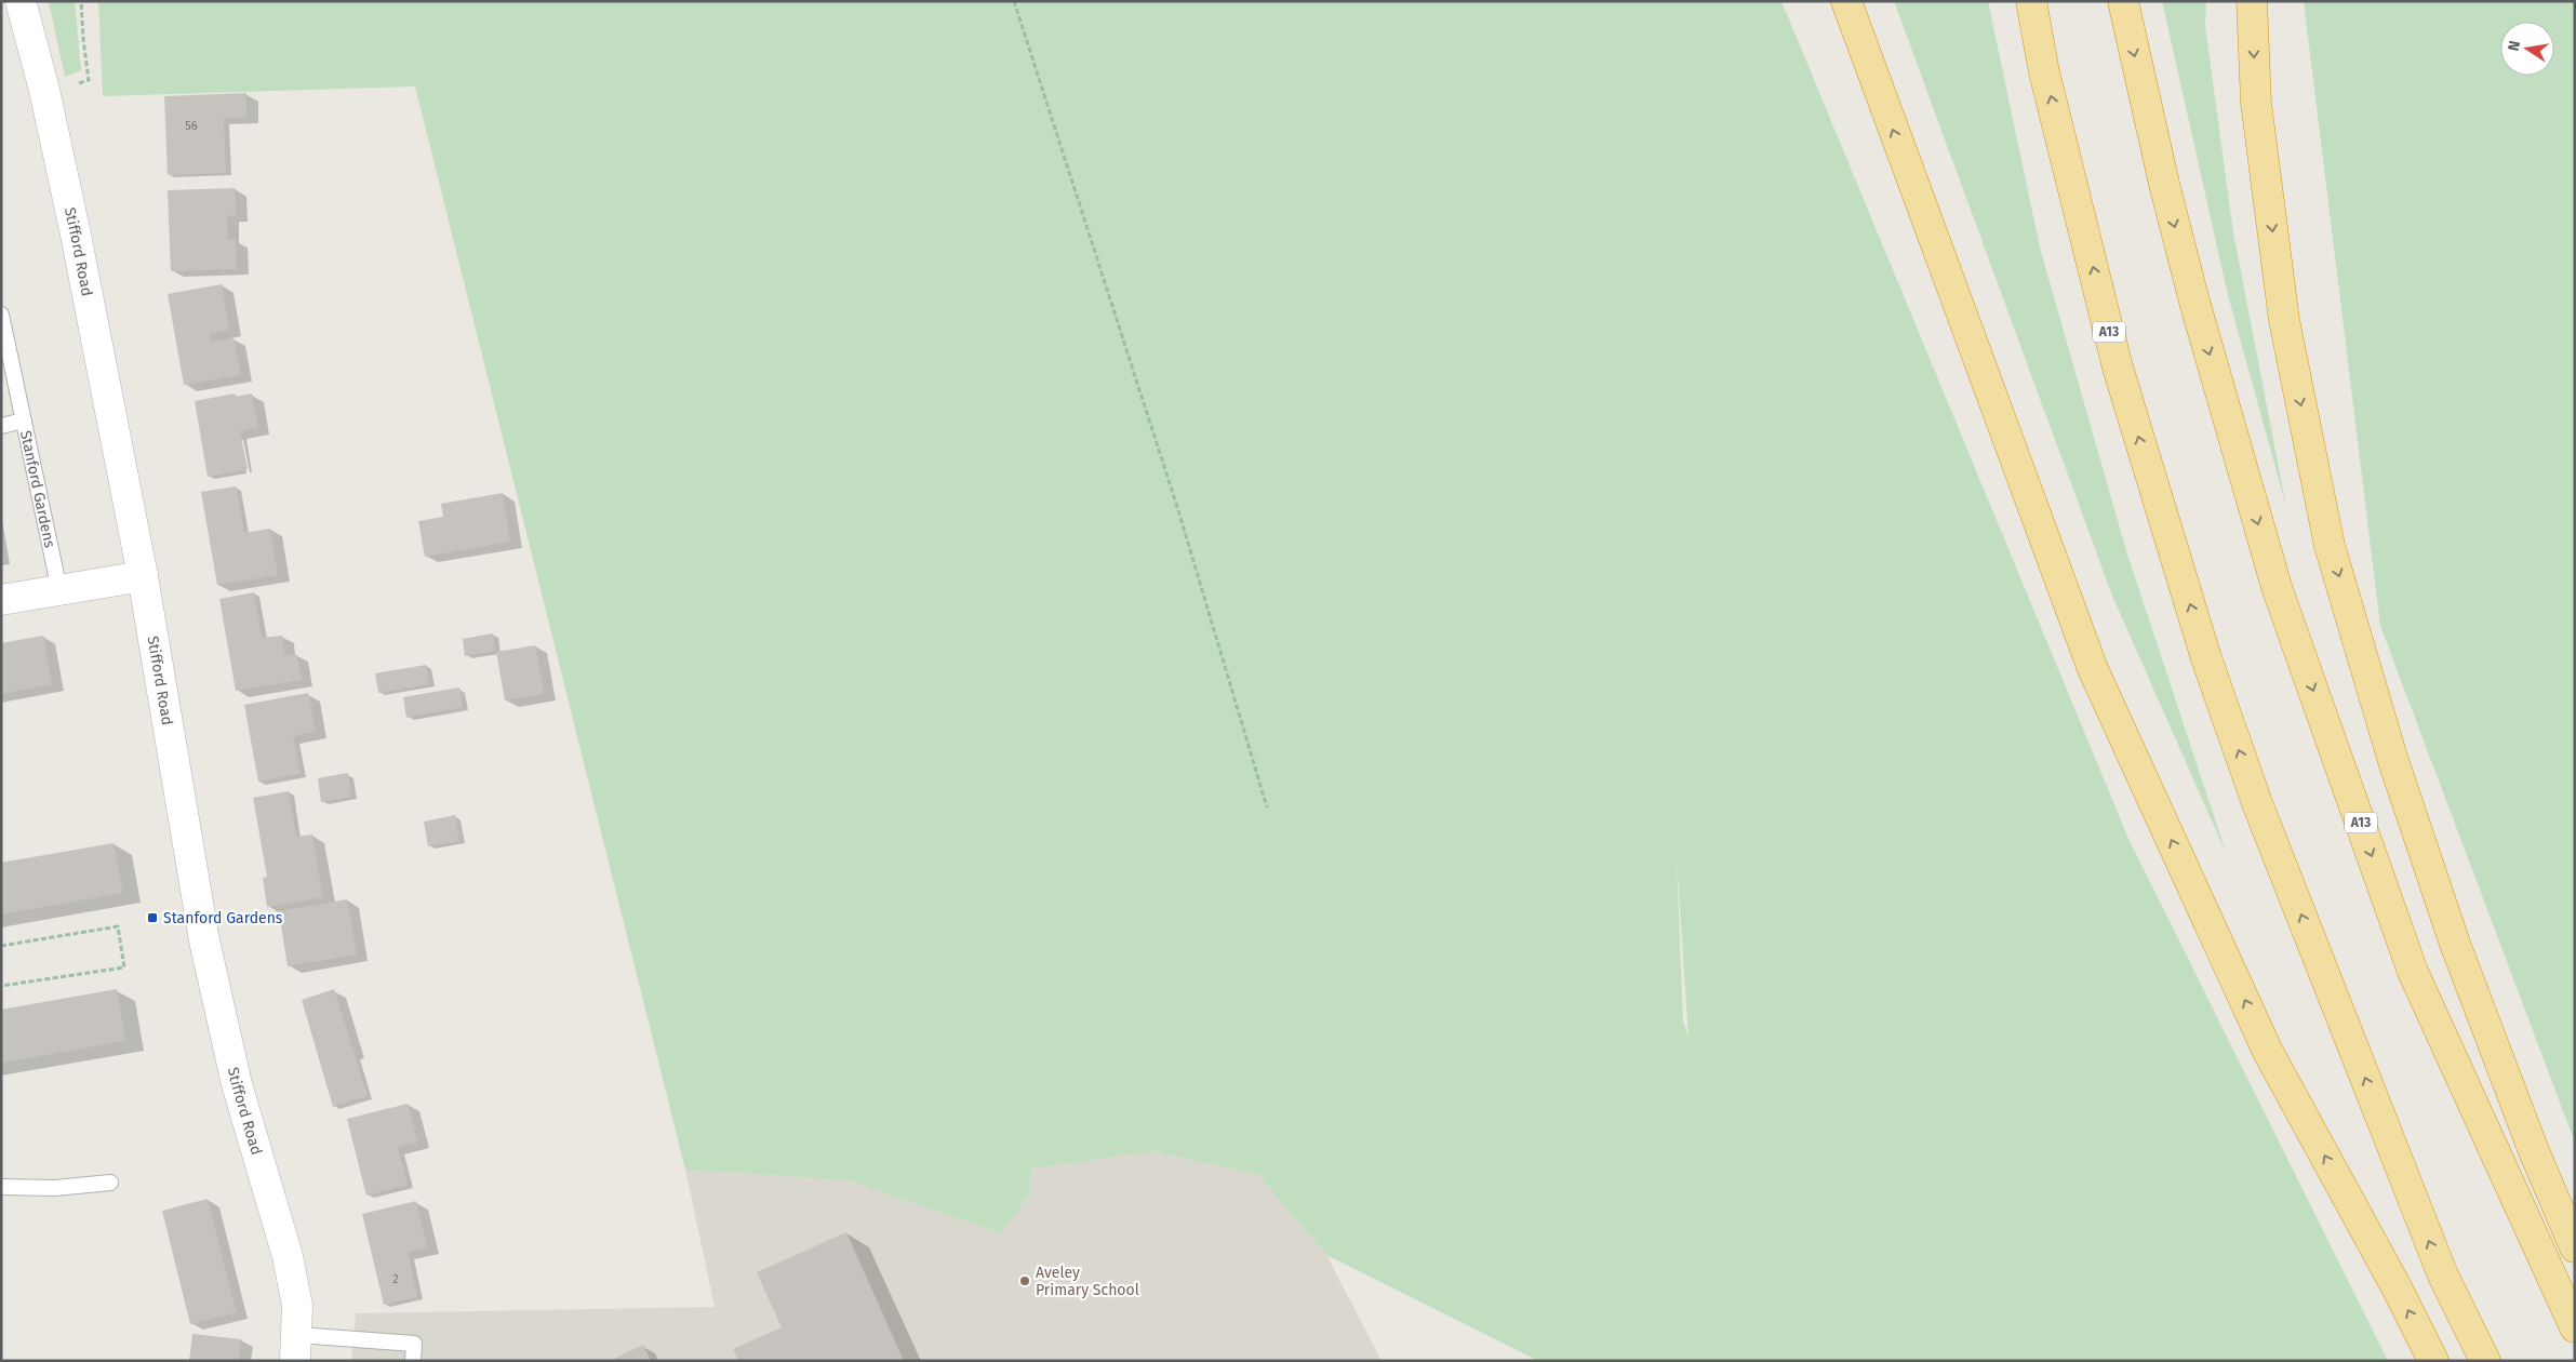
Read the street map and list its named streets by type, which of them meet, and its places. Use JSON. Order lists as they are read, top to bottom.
{
  "streets": {
    "highway": ["A13"],
    "street": ["Stifford Road"],
    "lane": ["Stanford Gardens"]
  },
  "places": {
    "transit": ["Stanford Gardens"],
    "other": ["Aveley Primary School"]
  },
  "house_numbers": ["56", "2"],
  "north": "left"
}
